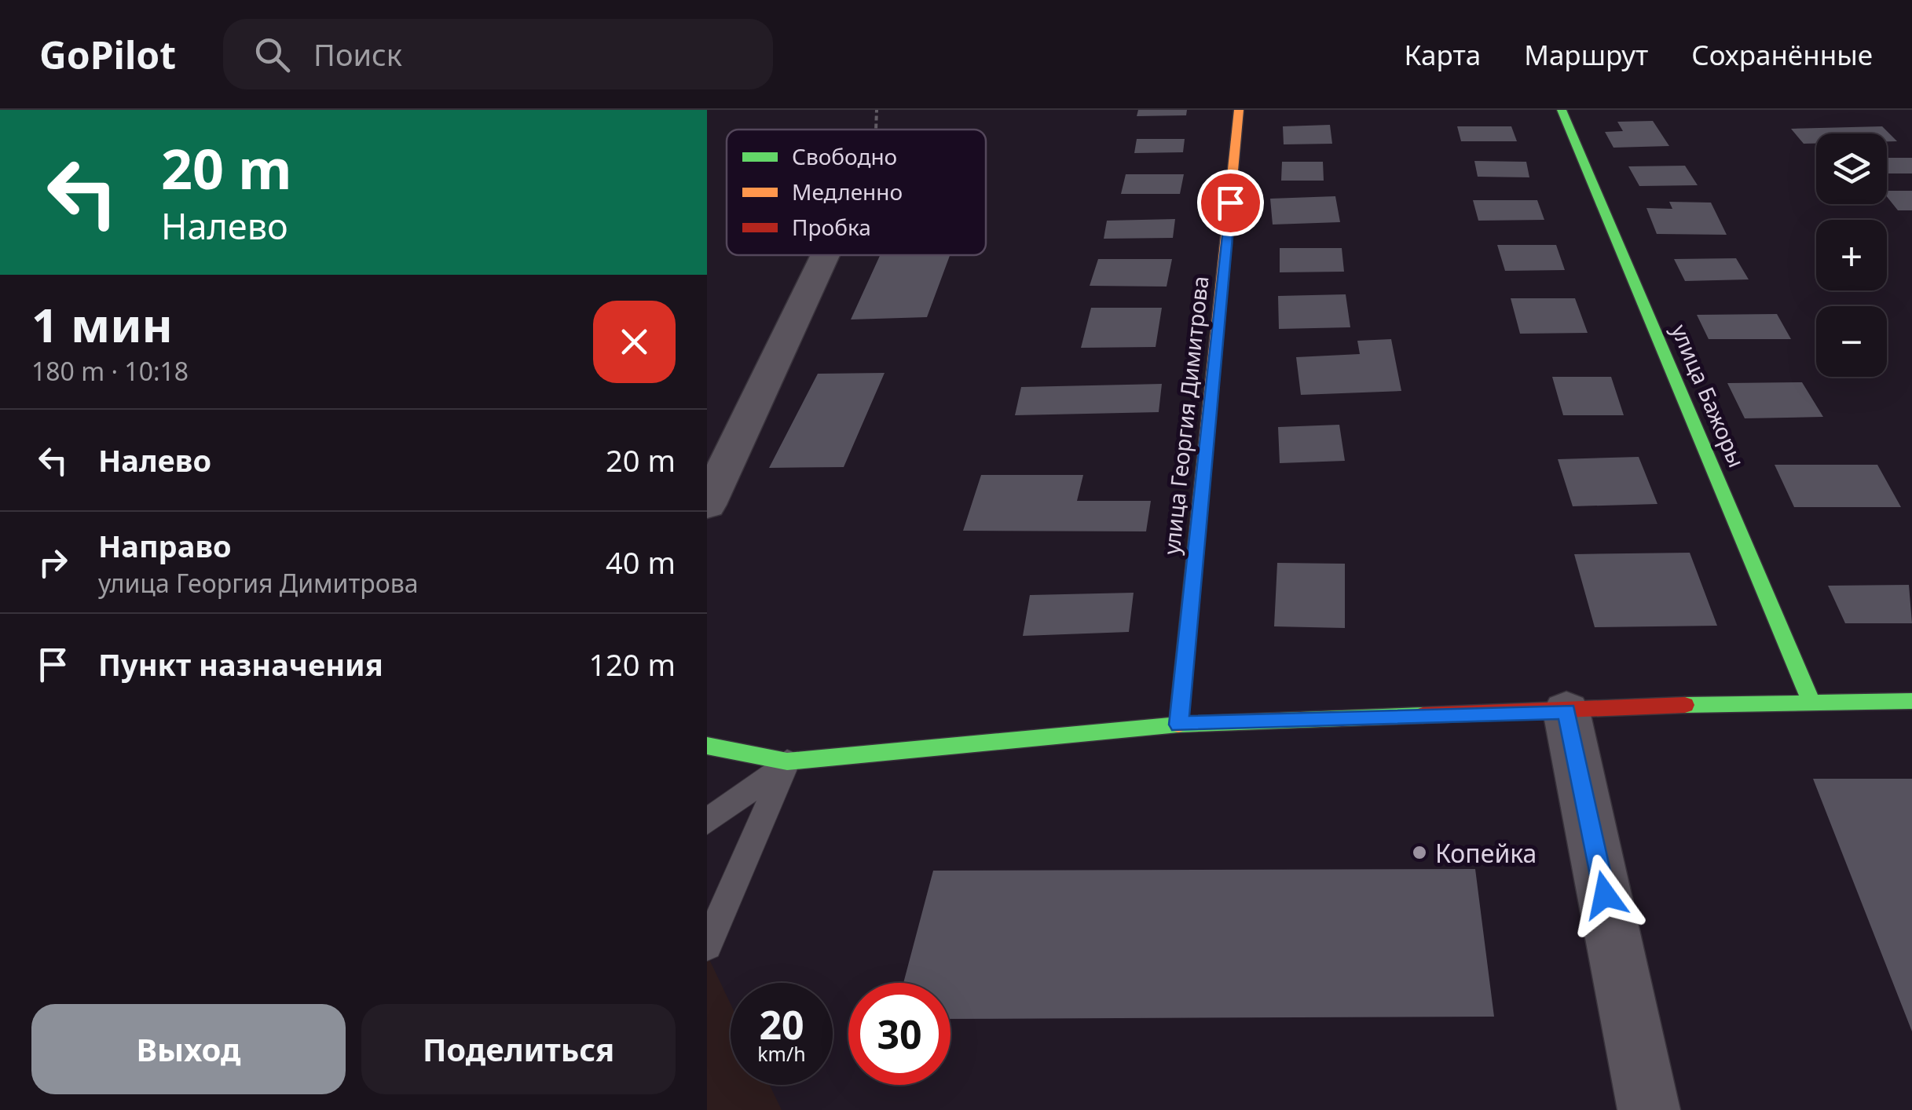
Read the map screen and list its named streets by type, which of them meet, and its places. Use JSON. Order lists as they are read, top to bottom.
{
  "streets": {
    "street": ["улица Бажоры", "улица Георгия Димитрова"]
  },
  "places": ["Копейка"],
  "legend": ["Свободно", "Медленно", "Пробка"],
  "page": {
    "header": "GoPilot",
    "search": "Поиск",
    "nav": ["Карта", "Маршрут", "Сохранённые"],
    "turn": ["20 m", "Налево"],
    "map_buttons": ["+", "−"],
    "heading": ["1 мин", "180 m · 10:18"],
    "list": [
      {
        "name": "Налево",
        "value": "20 m"
      },
      {
        "name": "Направо",
        "note": "улица Георгия Димитрова",
        "value": "40 m"
      },
      {
        "name": "Пункт назначения",
        "value": "120 m"
      }
    ],
    "speed": "20 km/h",
    "limit": "30",
    "buttons": ["Выход", "Поделиться"]
  }
}
